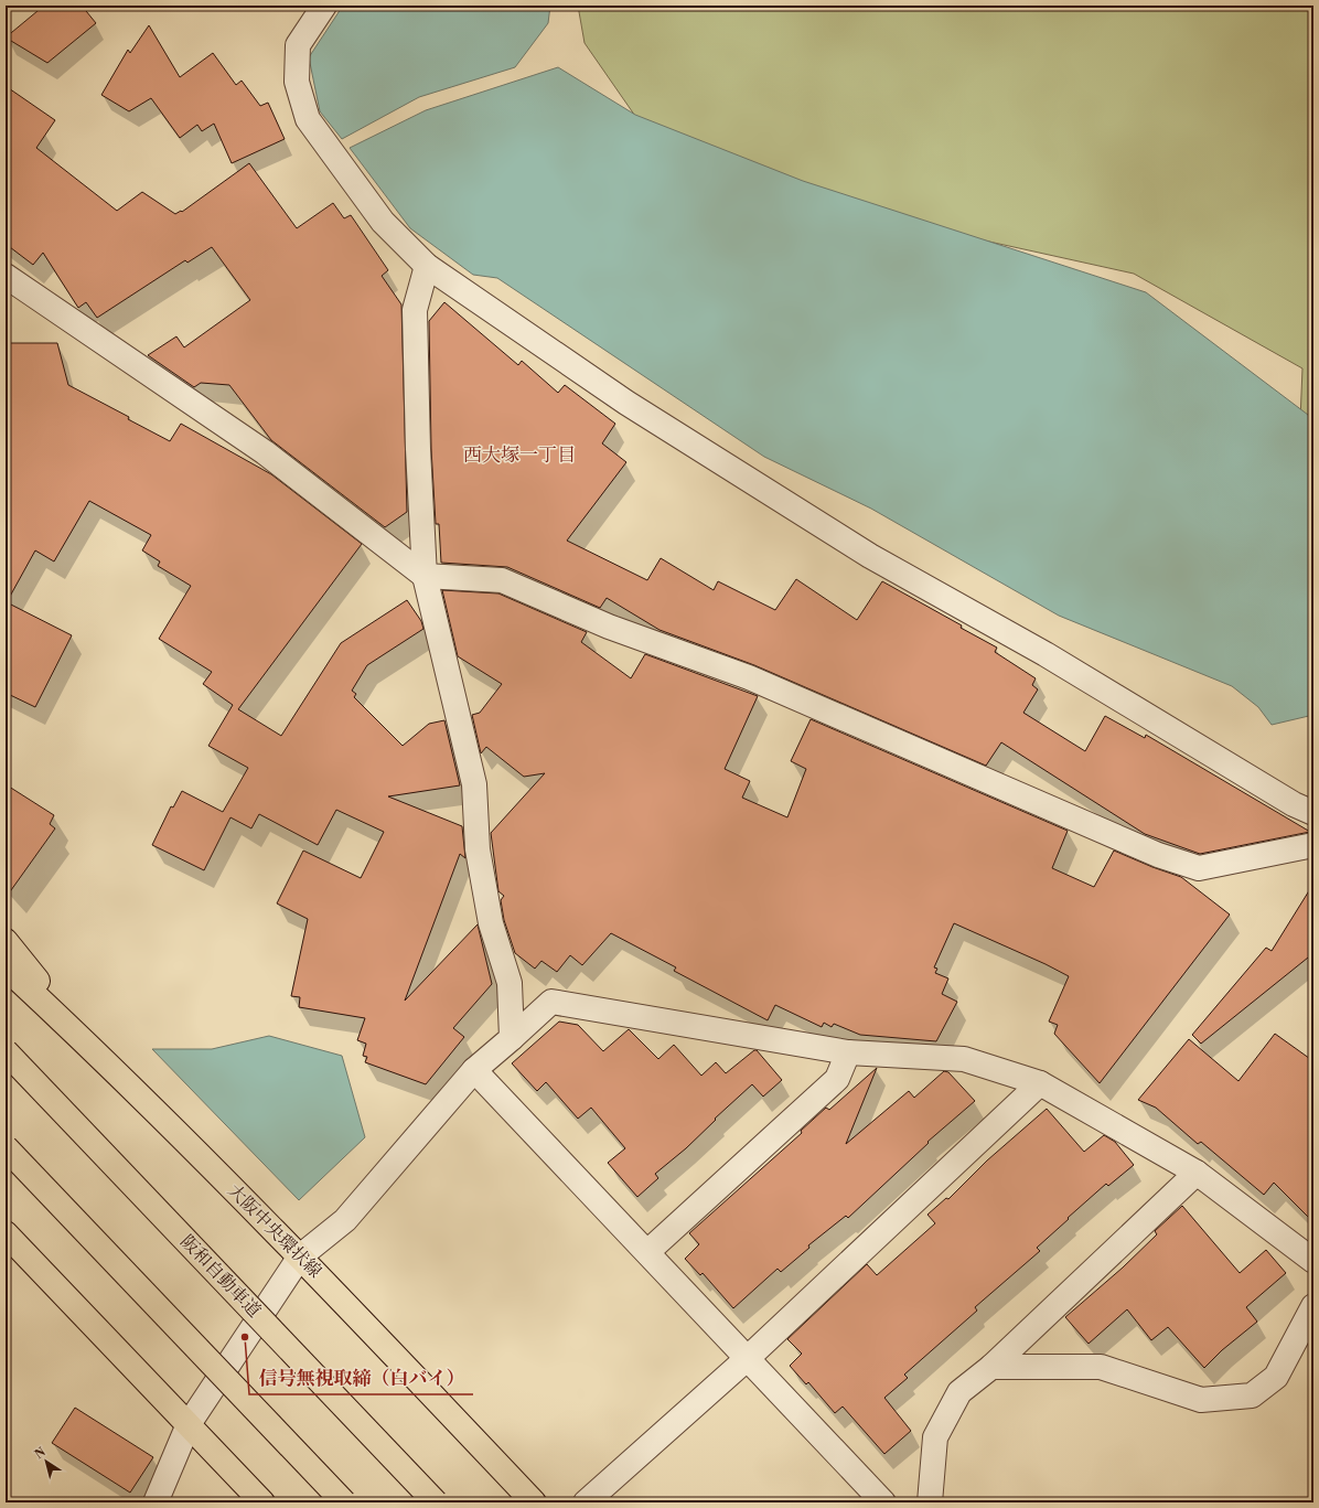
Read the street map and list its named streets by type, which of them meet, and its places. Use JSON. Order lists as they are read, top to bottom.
{
  "streets": {
    "main road": ["大阪中央環状線", "阪和自動車道"]
  },
  "districts": ["西大塚一丁目"],
  "places": ["信号無視取締（白バイ）"],
  "north": "top left"
}
